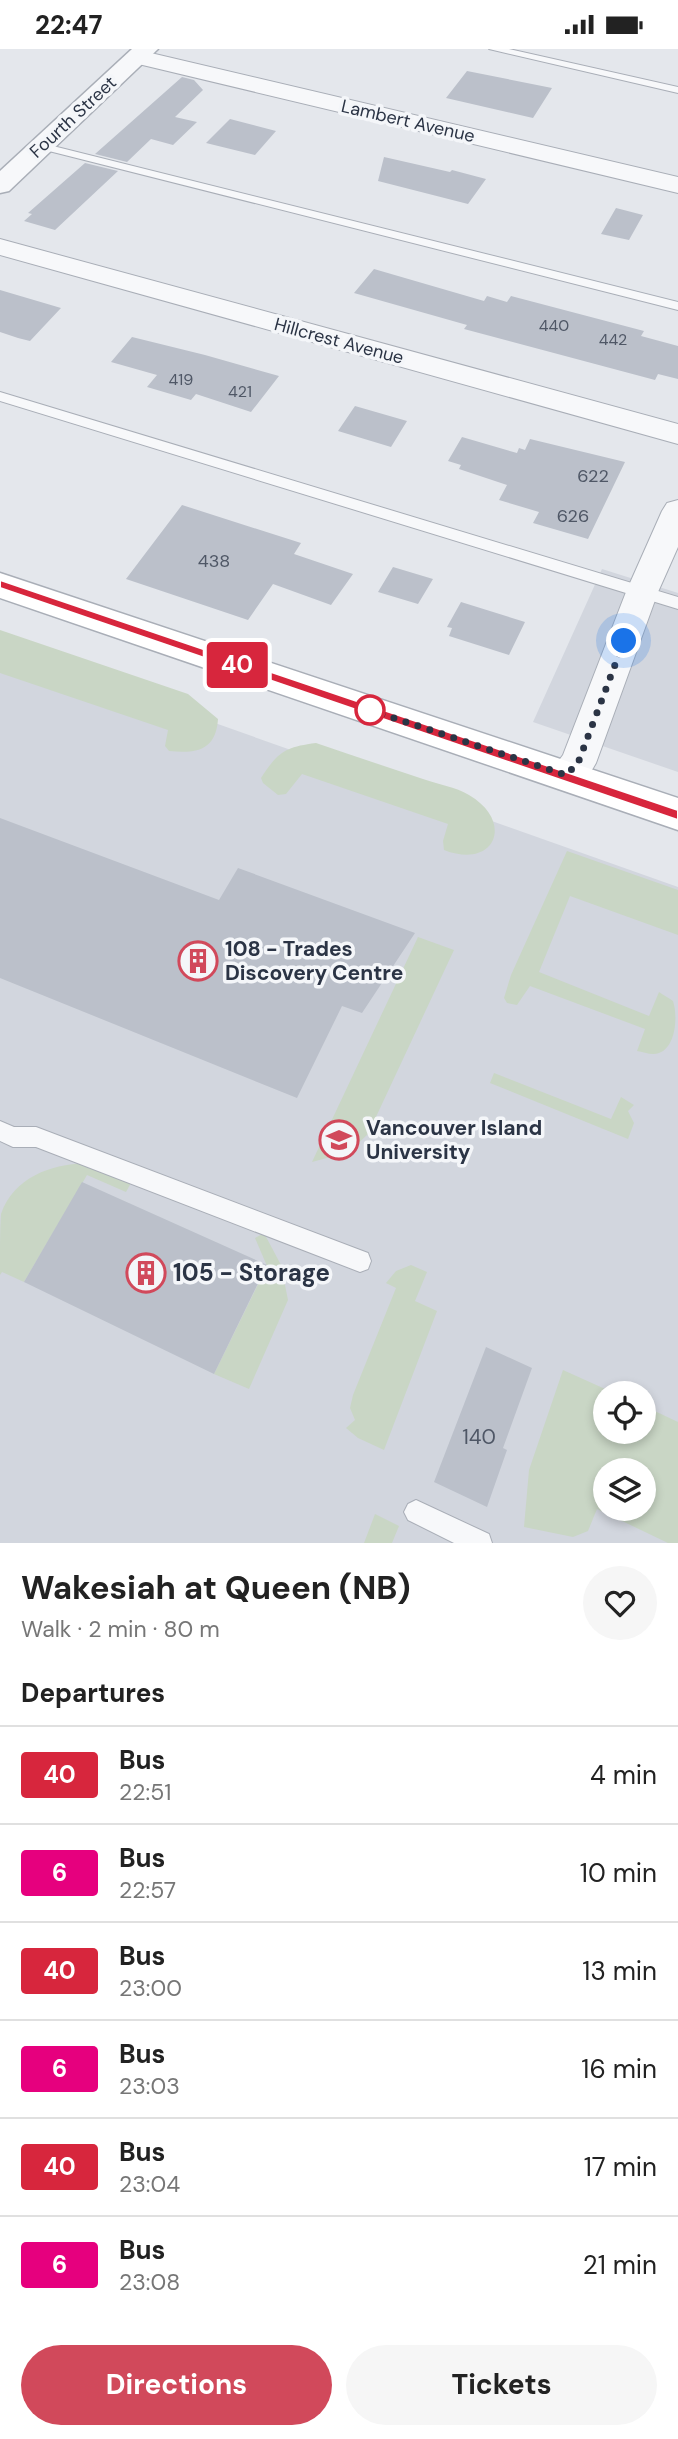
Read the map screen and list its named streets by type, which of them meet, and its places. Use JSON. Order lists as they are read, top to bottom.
{
  "streets": {
    "street": ["Fourth Street", "Lambert Avenue", "Hillcrest Avenue"]
  },
  "crossings": [
    ["Fourth Street", "Lambert Avenue"]
  ],
  "places": {
    "building": ["108 - Trades Discovery Centre", "105 - Storage"],
    "school or university": ["Vancouver Island University"]
  },
  "lines": ["bus line 40"],
  "house_numbers": [
    "440",
    "442",
    "419",
    "421",
    "622",
    "626",
    "438",
    "140"
  ],
  "page": {
    "status": "22:47",
    "on_map": "40",
    "heading": [
      ["Wakesiah at Queen (NB)", "Walk · 2 min · 80 m"],
      "Departures"
    ],
    "list": [
      {
        "mark": "40",
        "name": "Bus",
        "note": "22:51",
        "value": "4 min"
      },
      {
        "mark": "6",
        "name": "Bus",
        "note": "22:57",
        "value": "10 min"
      },
      {
        "mark": "40",
        "name": "Bus",
        "note": "23:00",
        "value": "13 min"
      },
      {
        "mark": "6",
        "name": "Bus",
        "note": "23:03",
        "value": "16 min"
      },
      {
        "mark": "40",
        "name": "Bus",
        "note": "23:04",
        "value": "17 min"
      },
      {
        "mark": "6",
        "name": "Bus",
        "note": "23:08",
        "value": "21 min"
      }
    ],
    "buttons": ["Directions", "Tickets"]
  }
}
